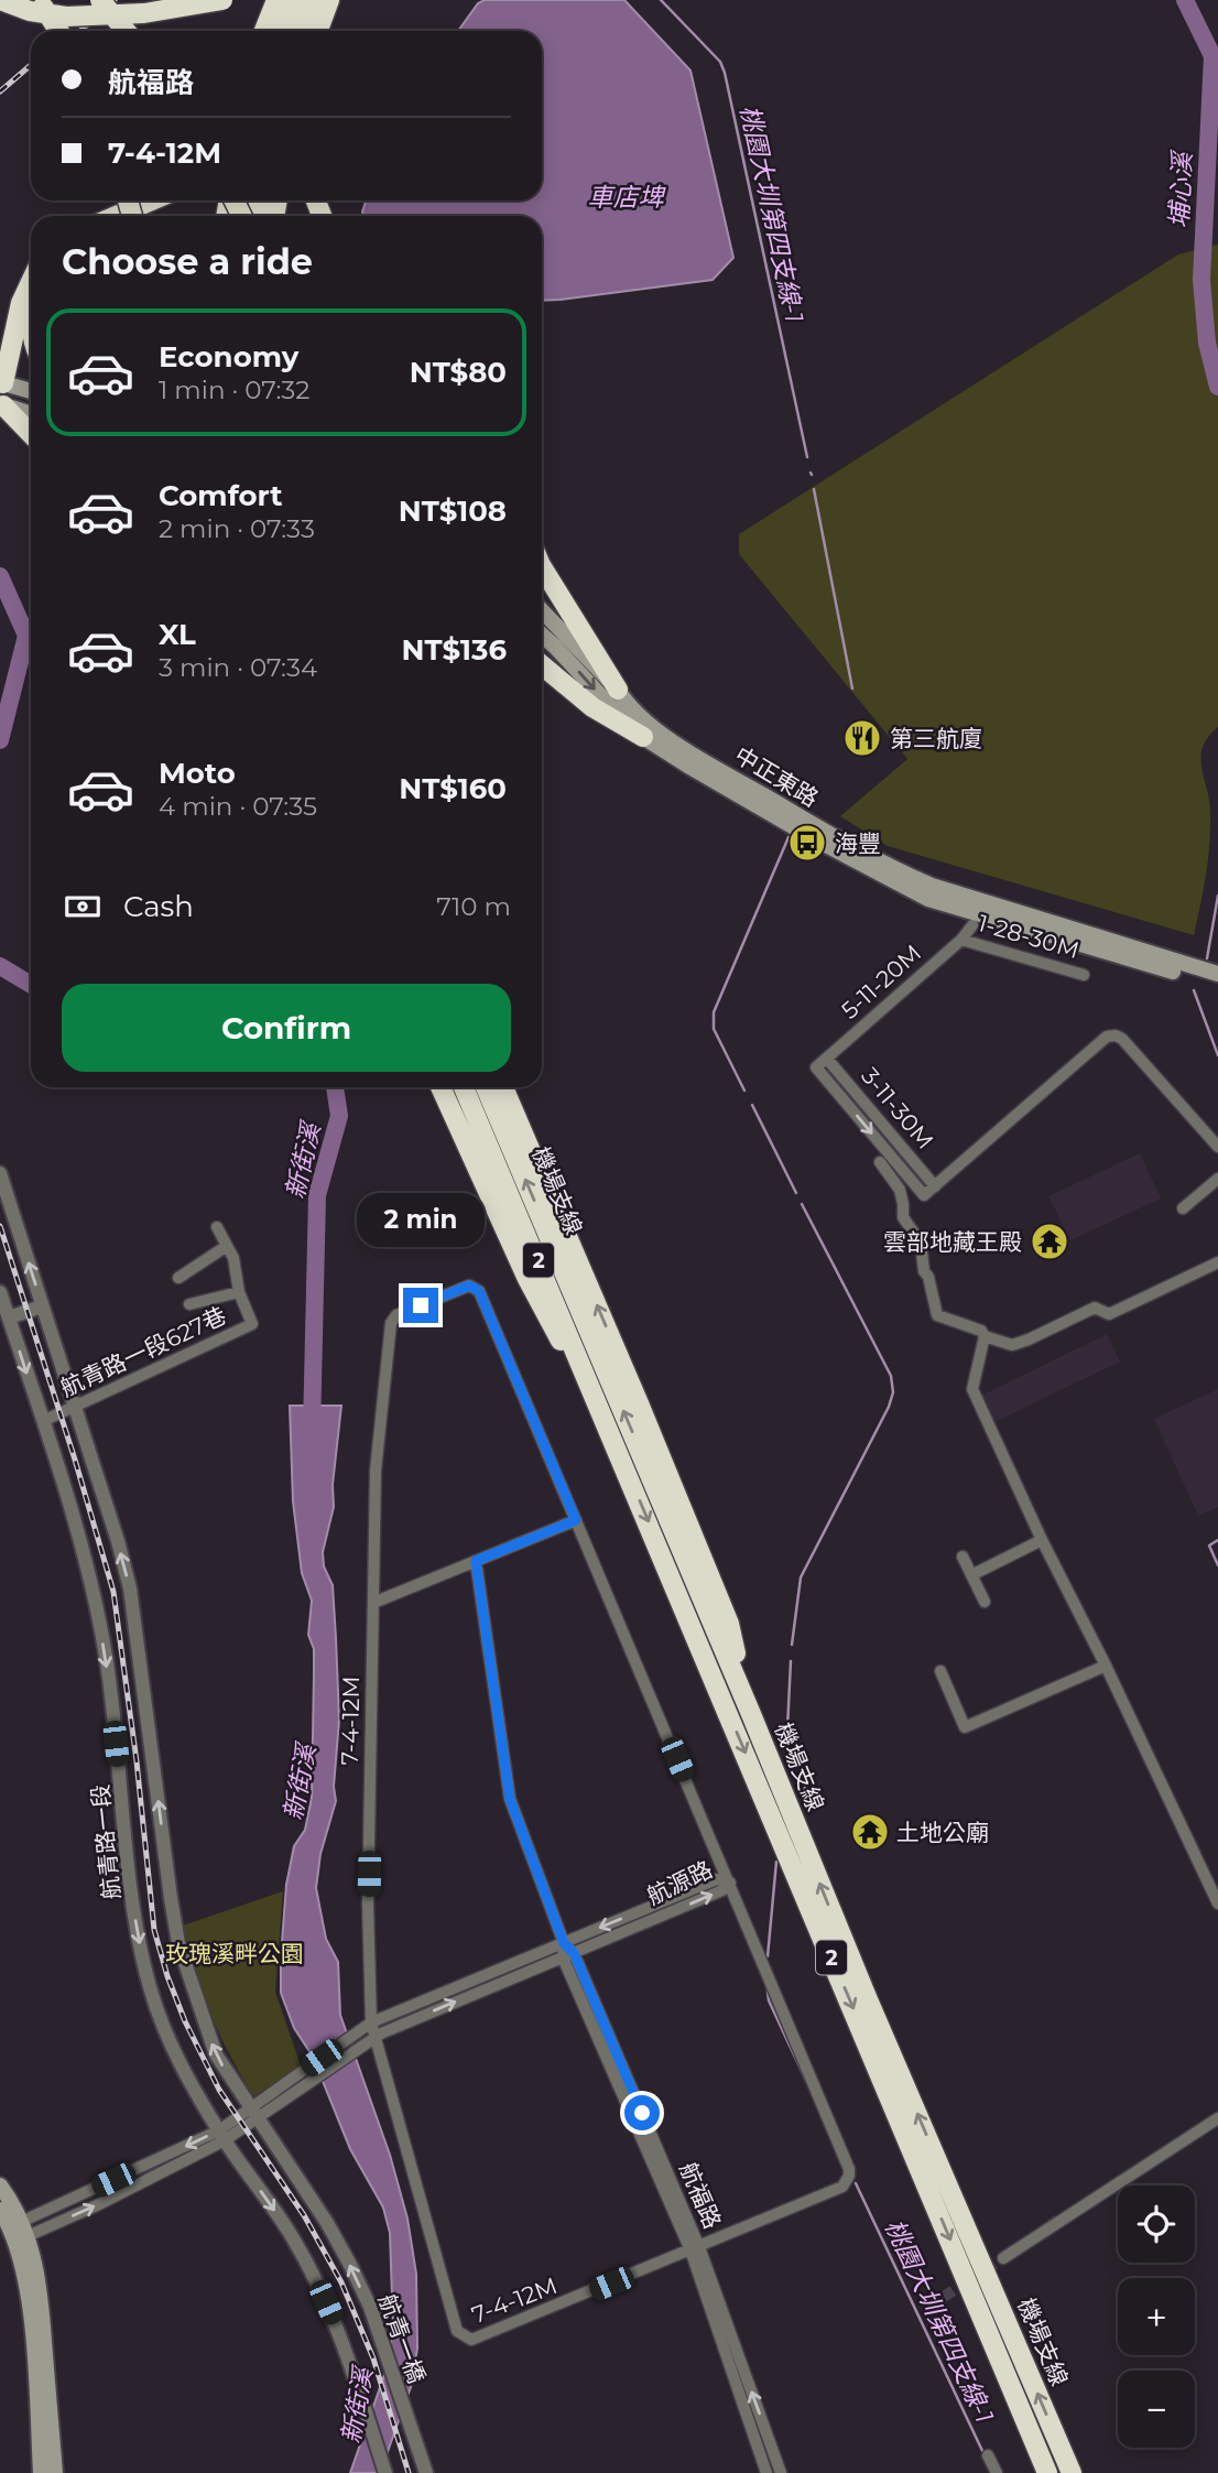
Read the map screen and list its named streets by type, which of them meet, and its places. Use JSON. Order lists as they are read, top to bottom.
{
  "streets": {
    "highway": ["機場支線", "2"],
    "main road": ["中正東路"],
    "street": [
      "1-28-30M",
      "5-11-20M",
      "3-11-30M",
      "航青路一段627巷",
      "7-4-12M",
      "航青路一段",
      "航源路",
      "航福路",
      "航青一橋"
    ]
  },
  "crossings": [
    ["1-28-30M", "5-11-20M"],
    ["5-11-20M", "3-11-30M"],
    ["航青路一段627巷", "航青路一段"],
    ["7-4-12M", "航源路"],
    ["7-4-12M", "航福路"],
    ["航源路", "航福路"],
    ["航源路", "航青一橋"]
  ],
  "one_way": ["航青一橋"],
  "water": [
    "埔心溪",
    "車店埤",
    "桃園大圳第四支線-1",
    "新街溪"
  ],
  "parks": ["玫瑰溪畔公園"],
  "places": {
    "restaurant": ["第三航廈"],
    "bus stop": ["海豐"],
    "temple": ["雲部地藏王殿", "土地公廟"]
  },
  "page": {
    "banner": ["航福路", "7-4-12M"],
    "heading": "Choose a ride",
    "list": [
      {
        "name": "Economy",
        "note": "1 min · 07:32",
        "value": "NT$80"
      },
      {
        "name": "Comfort",
        "note": "2 min · 07:33",
        "value": "NT$108"
      },
      {
        "name": "XL",
        "note": "3 min · 07:34",
        "value": "NT$136"
      },
      {
        "name": "Moto",
        "note": "4 min · 07:35",
        "value": "NT$160"
      }
    ],
    "pay": ["Cash", "710 m"],
    "buttons": "Confirm",
    "bubble": "2 min",
    "map_buttons": ["+", "−"]
  }
}
